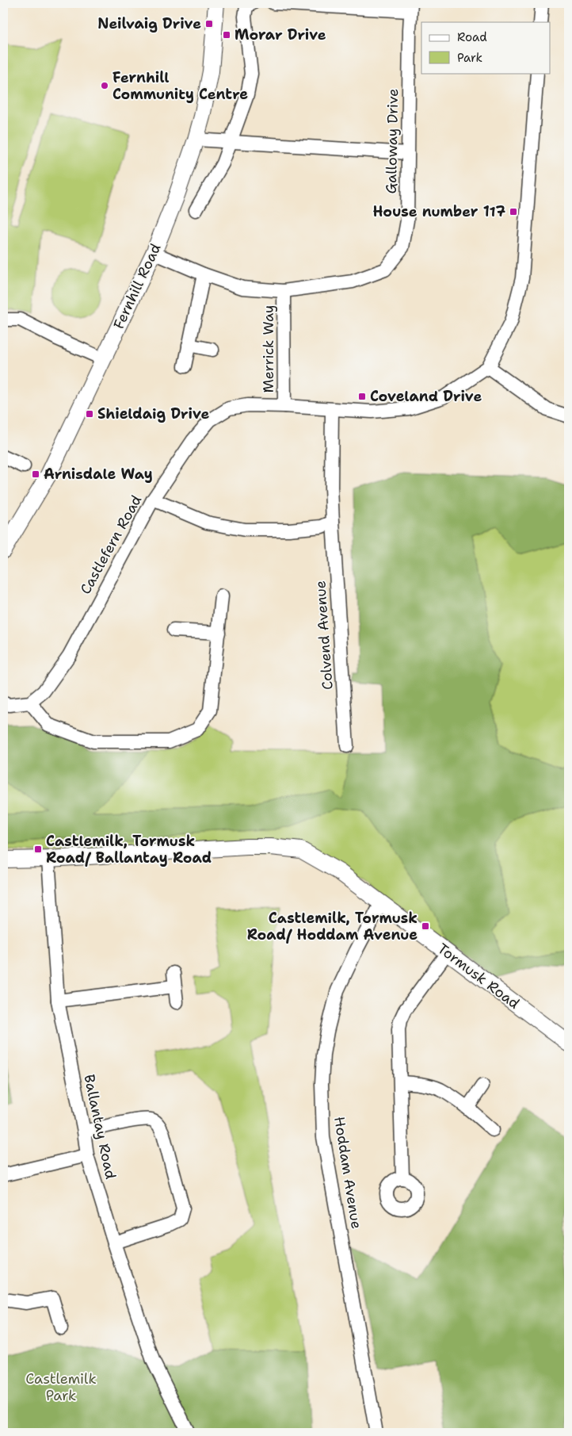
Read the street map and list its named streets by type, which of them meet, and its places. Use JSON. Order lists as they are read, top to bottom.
{
  "streets": {
    "street": [
      "Galloway Drive",
      "Fernhill Road",
      "Merrick Way",
      "Castlefern Road",
      "Colvend Avenue",
      "Tormusk Road",
      "Ballantay Road",
      "Hoddam Avenue"
    ]
  },
  "crossings": [
    ["Galloway Drive", "Fernhill Road"],
    ["Galloway Drive", "Merrick Way"],
    ["Merrick Way", "Castlefern Road"],
    ["Castlefern Road", "Colvend Avenue"],
    ["Tormusk Road", "Ballantay Road"],
    ["Tormusk Road", "Hoddam Avenue"]
  ],
  "parks": ["Castlemilk Park"],
  "places": {
    "transit": [
      "Neilvaig Drive",
      "Morar Drive",
      "House number 117",
      "Coveland Drive",
      "Shieldaig Drive",
      "Arnisdale Way",
      "Castlemilk, Tormusk Road/ Ballantay Road",
      "Castlemilk, Tormusk Road/ Hoddam Avenue"
    ],
    "other": ["Fernhill Community Centre"]
  },
  "legend": ["Road", "Park"]
}
